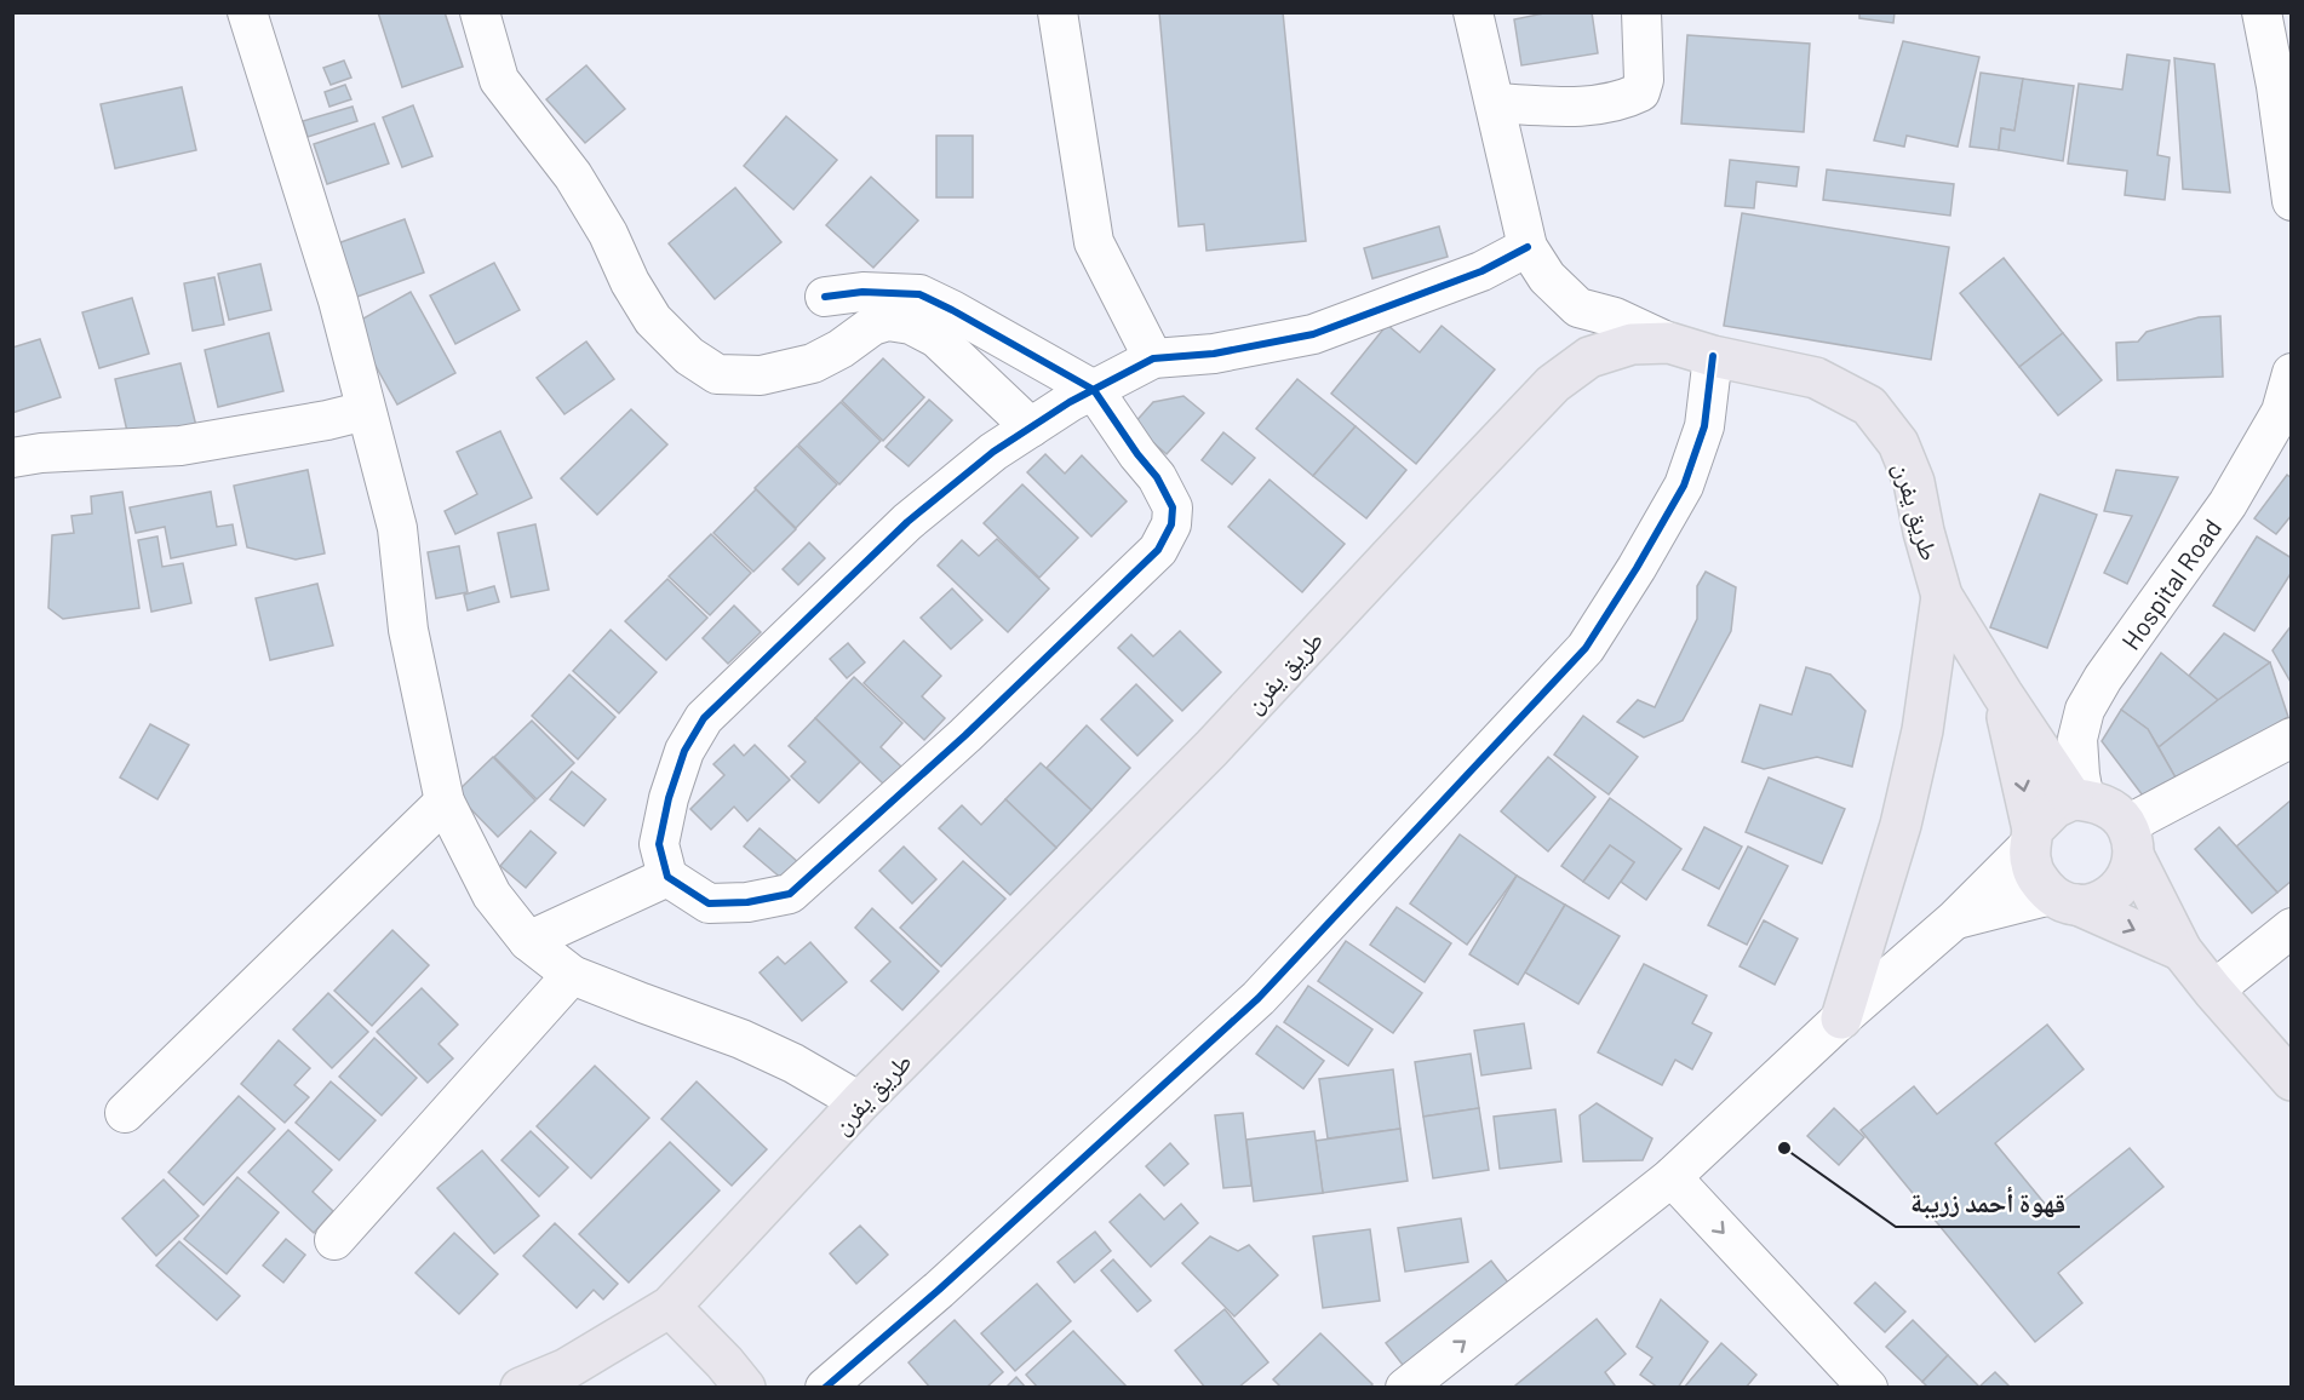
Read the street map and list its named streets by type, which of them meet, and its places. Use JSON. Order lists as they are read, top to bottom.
{
  "streets": {
    "main road": ["طريق يفرن"],
    "street": ["Hospital Road"]
  },
  "crossings": [
    ["طريق يفرن", "Hospital Road"]
  ],
  "places": ["قهوة أحمد زريبة"]
}
